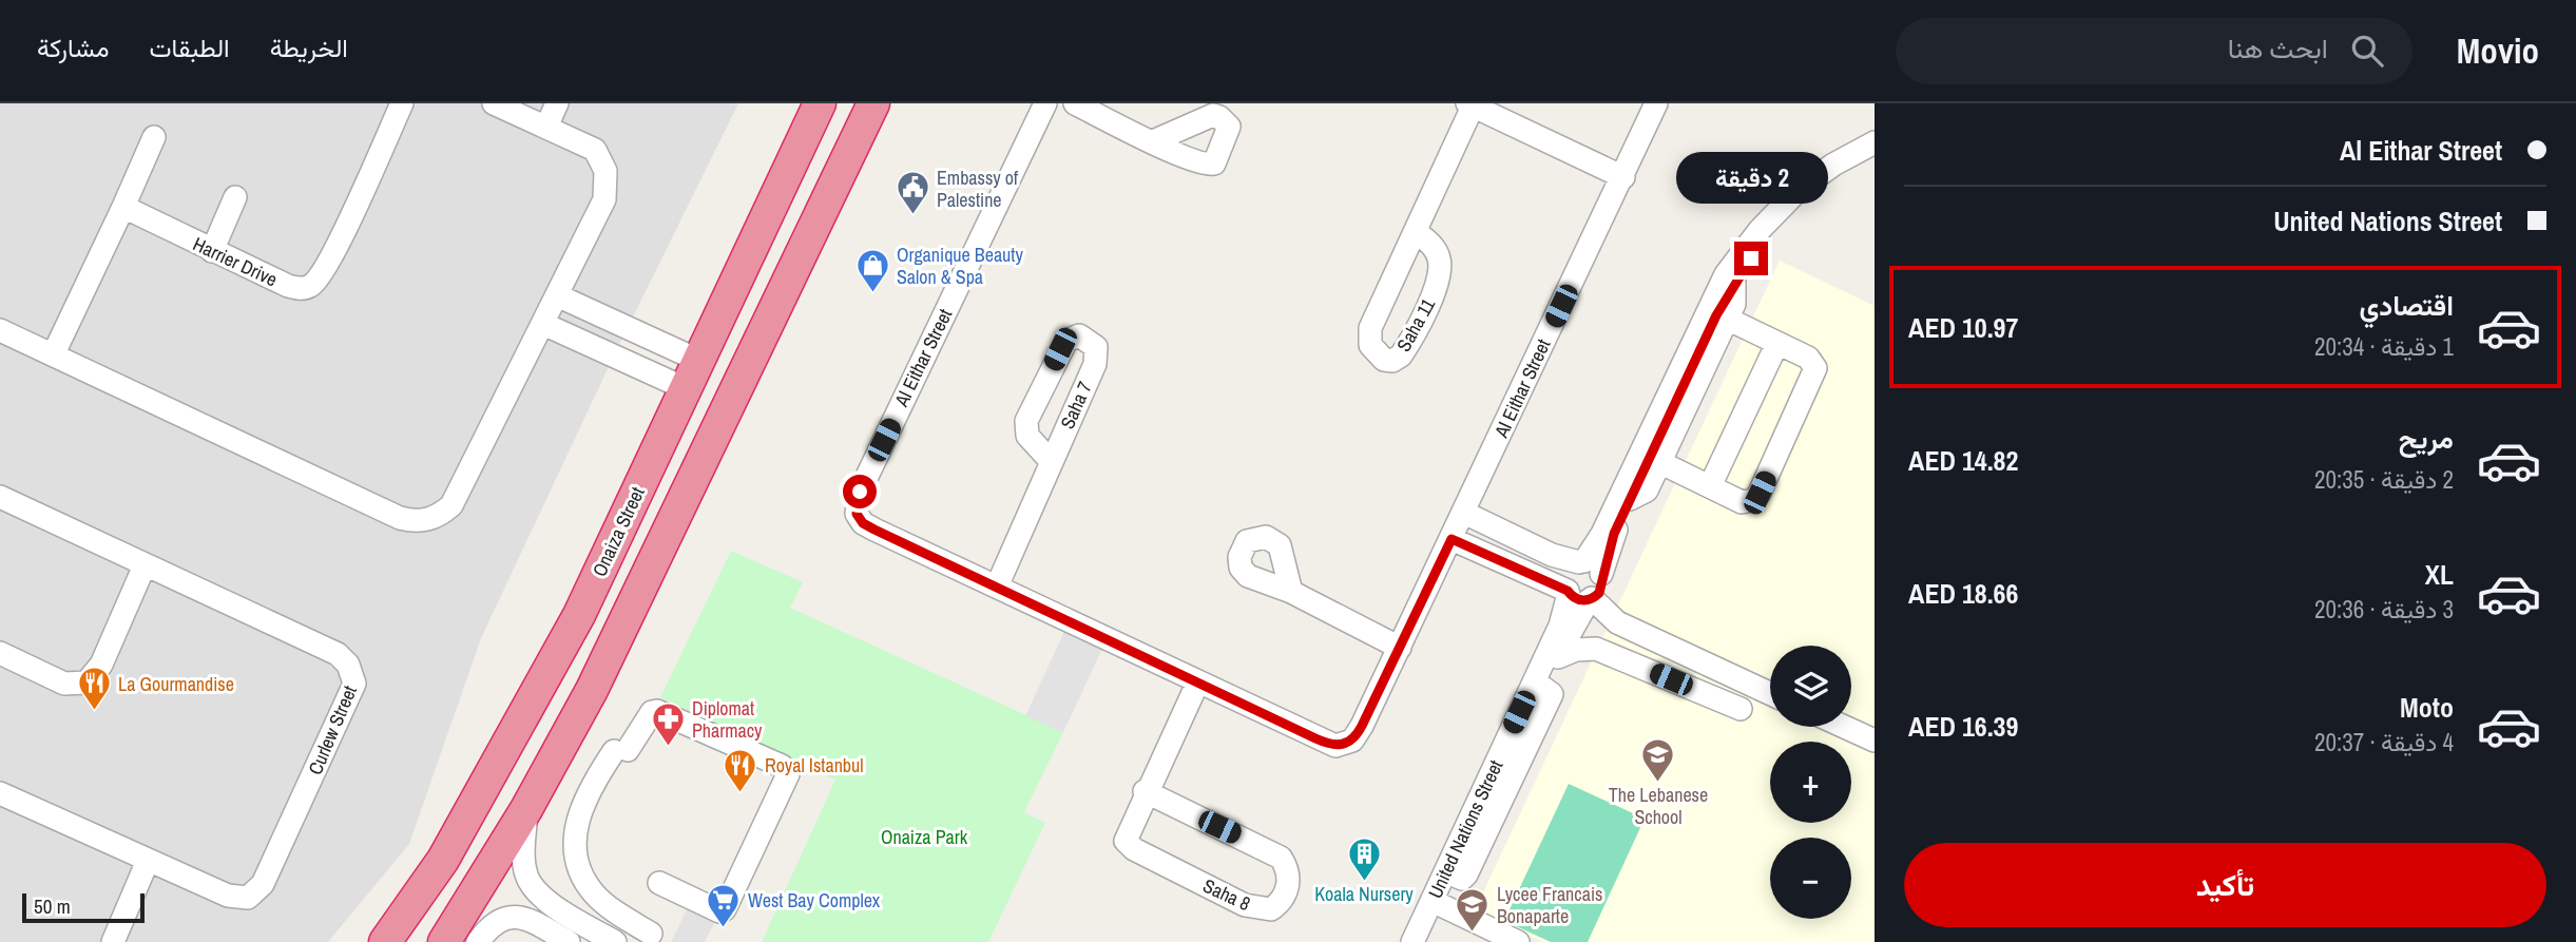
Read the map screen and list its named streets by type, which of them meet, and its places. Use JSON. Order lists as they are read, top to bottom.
{
  "streets": {
    "highway": ["Onaiza Street"],
    "street": [
      "Harrier Drive",
      "Saha 11",
      "Al Eithar Street",
      "Saha 7",
      "Curlew Street",
      "United Nations Street",
      "Saha 8"
    ]
  },
  "crossings": [
    ["Al Eithar Street", "Saha 7"],
    ["Al Eithar Street", "Saha 8"]
  ],
  "parks": ["Onaiza Park"],
  "places": {
    "public building": ["Embassy of Palestine"],
    "shop": ["Organique Beauty Salon & Spa"],
    "restaurant": ["La Gourmandise", "Royal Istanbul"],
    "pharmacy": ["Diplomat Pharmacy"],
    "school or university": ["The Lebanese School", "Lycee Francais Bonaparte"],
    "building": ["Koala Nursery"],
    "supermarket": ["West Bay Complex"]
  },
  "scale_bar": "50 m",
  "page": {
    "header": "Movio",
    "search": "ابحث هنا",
    "nav": ["الخريطة", "الطبقات", "مشاركة"],
    "banner": ["Al Eithar Street", "United Nations Street"],
    "bubble": "2 دقيقة",
    "list": [
      {
        "name": "اقتصادي",
        "note": "1 دقيقة · 20:34",
        "value": "AED 10.97"
      },
      {
        "name": "مريح",
        "note": "2 دقيقة · 20:35",
        "value": "AED 14.82"
      },
      {
        "name": "XL",
        "note": "3 دقيقة · 20:36",
        "value": "AED 18.66"
      },
      {
        "name": "Moto",
        "note": "4 دقيقة · 20:37",
        "value": "AED 16.39"
      }
    ],
    "map_buttons": ["+", "−"],
    "buttons": "تأكيد",
    "scale": "50 m"
  }
}
